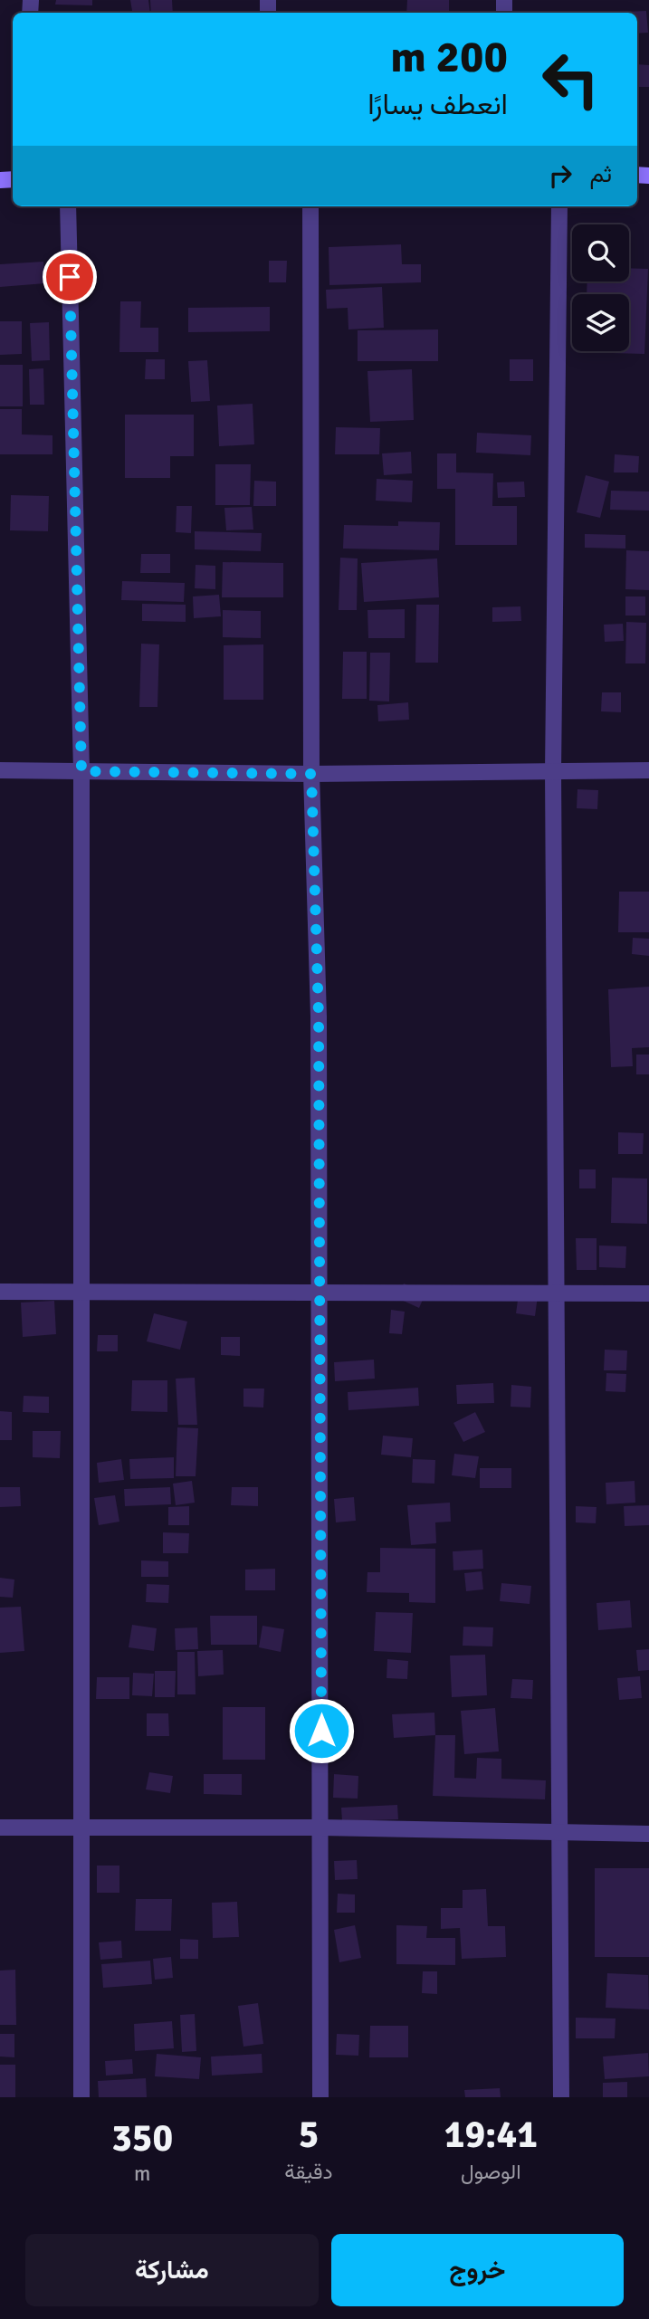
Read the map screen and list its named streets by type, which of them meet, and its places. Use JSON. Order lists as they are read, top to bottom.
{
  "page": {
    "turn": ["200 m", "انعطف يسارًا"],
    "then": "ثم",
    "eta": [
      "19:41",
      "الوصول",
      "5",
      "دقيقة",
      "350",
      "m"
    ],
    "buttons": ["خروج", "مشاركة"]
  }
}
